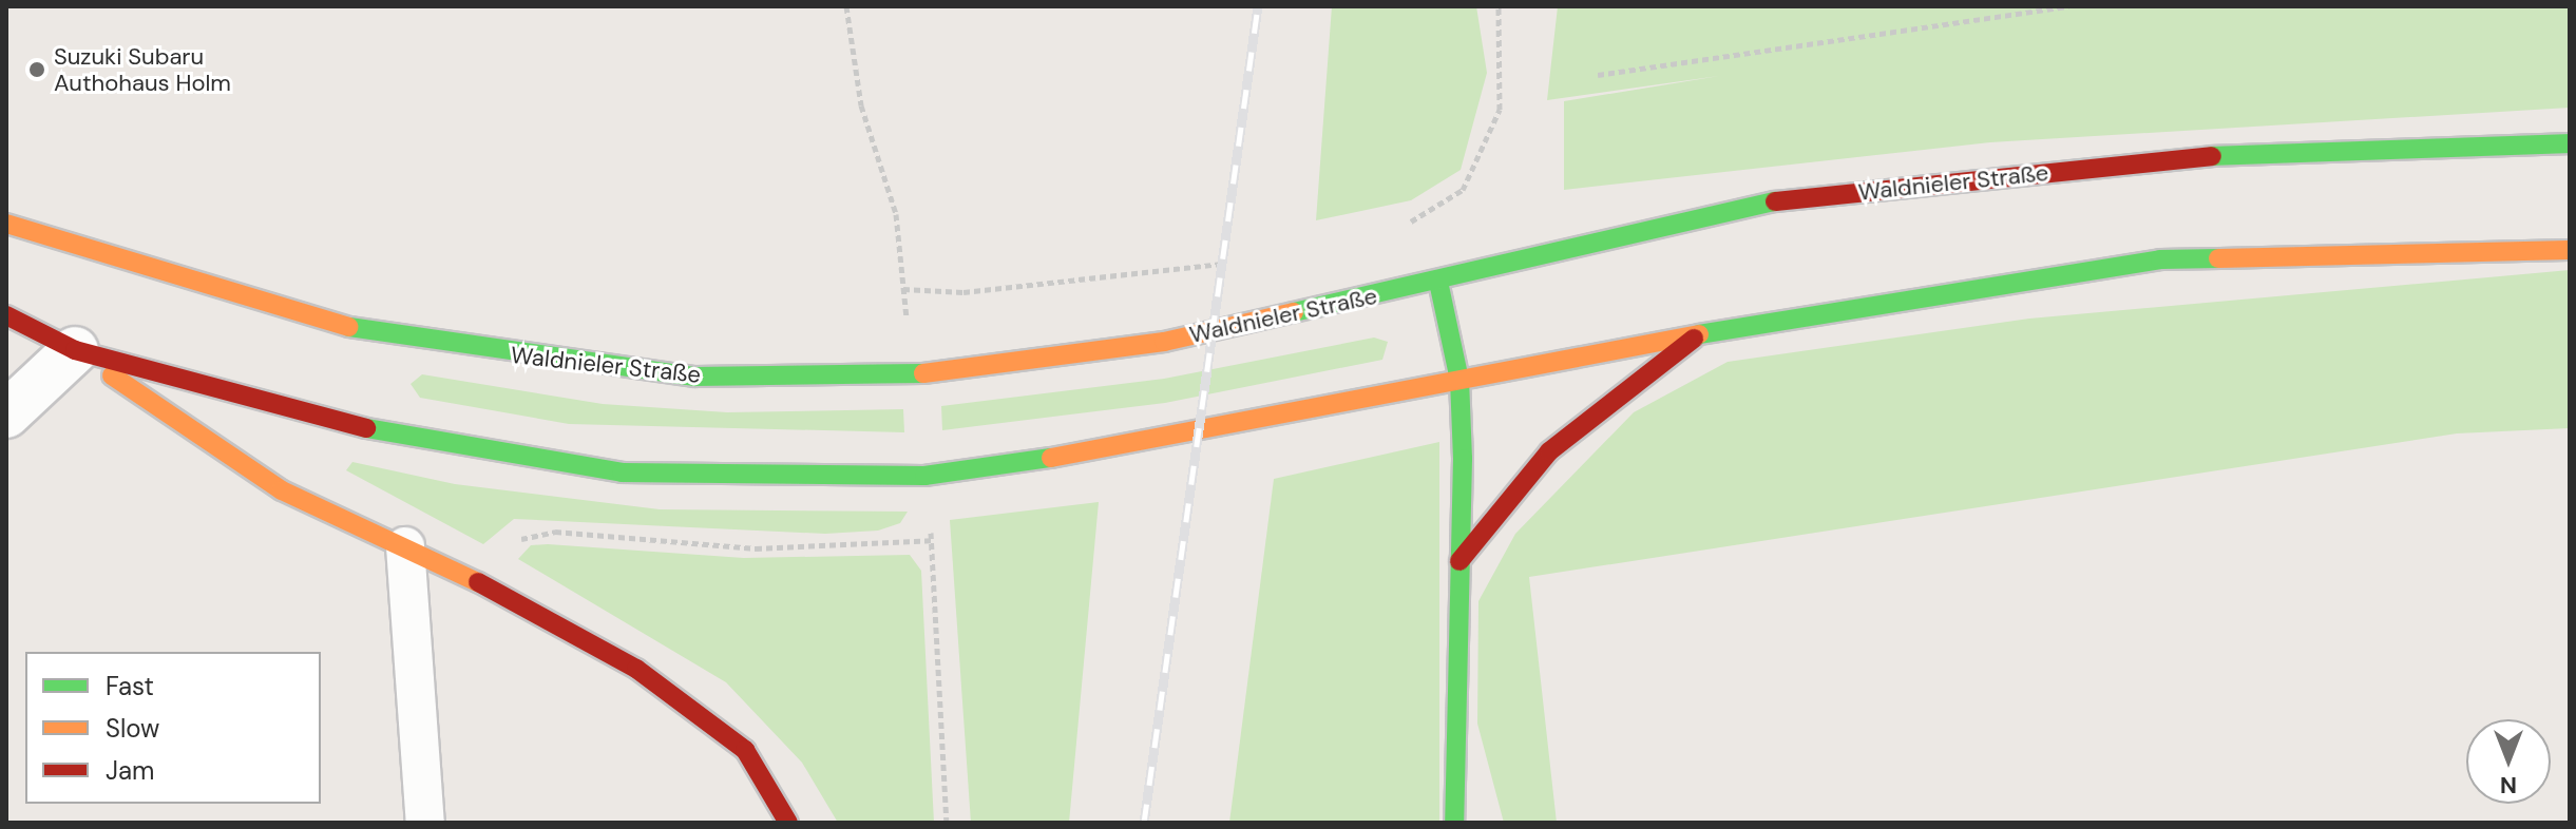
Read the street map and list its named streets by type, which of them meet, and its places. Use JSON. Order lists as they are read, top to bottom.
{
  "streets": {
    "main road": ["Waldnieler Straße"]
  },
  "places": ["Suzuki Subaru Authohaus Holm"],
  "legend": ["Fast", "Slow", "Jam"],
  "north": "bottom"
}
